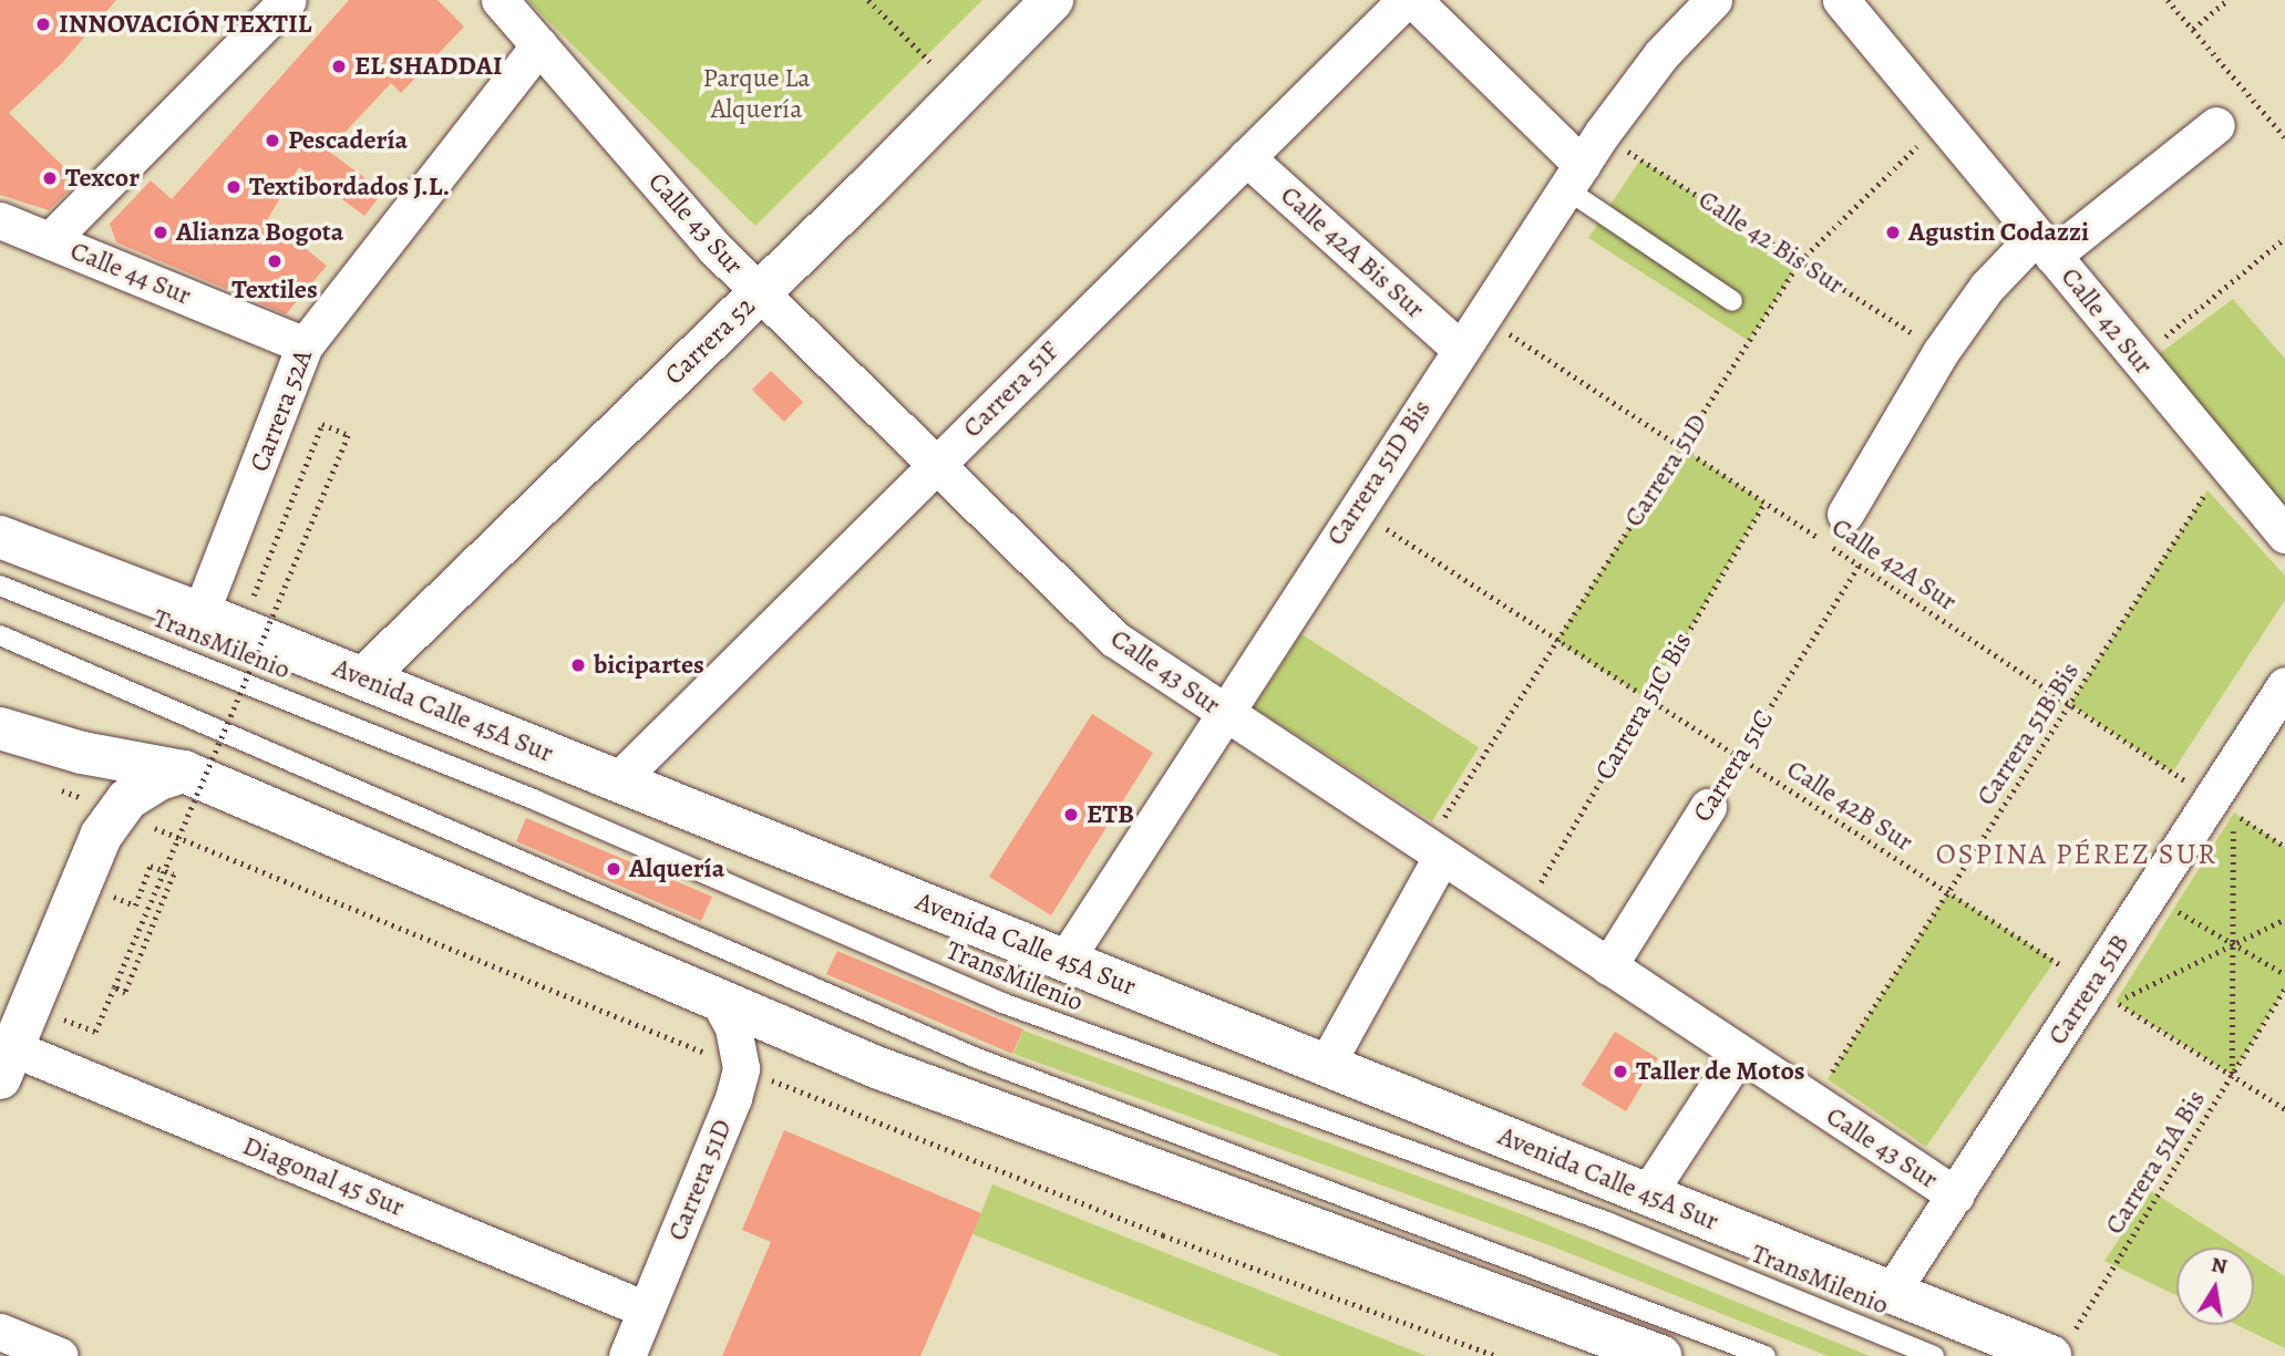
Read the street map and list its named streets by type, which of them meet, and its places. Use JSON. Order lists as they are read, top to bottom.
{
  "streets": {
    "main road": ["Carrera 52", "Avenida Calle 45A Sur"],
    "street": [
      "Calle 43 Sur",
      "Calle 42A Bis Sur",
      "Calle 44 Sur",
      "Calle 42 Sur",
      "Carrera 51F",
      "Carrera 52A",
      "Carrera 51D",
      "Carrera 51D Bis",
      "Carrera 51C",
      "Carrera 51B",
      "Diagonal 45 Sur"
    ],
    "lane": ["TransMilenio"],
    "path": [
      "Calle 42 Bis Sur",
      "Calle 42A Sur",
      "Carrera 51C Bis",
      "Carrera 51B Bis",
      "Calle 42B Sur",
      "Carrera 51A Bis"
    ]
  },
  "crossings": [
    ["Calle 43 Sur", "Carrera 52"],
    ["Calle 43 Sur", "Carrera 51F"],
    ["Calle 43 Sur", "Carrera 52A"],
    ["Calle 43 Sur", "Carrera 51D"],
    ["Calle 43 Sur", "Carrera 51D Bis"],
    ["Calle 43 Sur", "Carrera 51C Bis"],
    ["Calle 43 Sur", "Carrera 51B Bis"],
    ["Calle 43 Sur", "Carrera 51C"],
    ["Calle 43 Sur", "Carrera 51B"],
    ["Calle 42 Bis Sur", "Carrera 51D"],
    ["Calle 42 Bis Sur", "Carrera 51D Bis"],
    ["Calle 42A Bis Sur", "Carrera 51F"],
    ["Calle 42A Bis Sur", "Carrera 51D Bis"],
    ["Calle 44 Sur", "Carrera 52A"],
    ["Calle 42 Sur", "Carrera 51D"],
    ["Calle 42 Sur", "Carrera 51B Bis"],
    ["Carrera 52", "Avenida Calle 45A Sur"],
    ["Carrera 51F", "Avenida Calle 45A Sur"],
    ["Carrera 52A", "Avenida Calle 45A Sur"],
    ["Carrera 51D", "Calle 42A Sur"],
    ["Carrera 51D", "Calle 42B Sur"],
    ["Carrera 51D", "Diagonal 45 Sur"],
    ["Carrera 51D Bis", "Calle 42A Sur"],
    ["Carrera 51D Bis", "Avenida Calle 45A Sur"],
    ["Carrera 51D Bis", "Calle 42B Sur"],
    ["Calle 42A Sur", "Carrera 51C Bis"],
    ["Calle 42A Sur", "Carrera 51B Bis"],
    ["Calle 42A Sur", "Carrera 51C"],
    ["Calle 42A Sur", "Carrera 51B"],
    ["Carrera 51C Bis", "Calle 42B Sur"],
    ["Avenida Calle 45A Sur", "Carrera 51B"],
    ["Avenida Calle 45A Sur", "Carrera 51A Bis"],
    ["Carrera 51B Bis", "Calle 42B Sur"],
    ["Carrera 51C", "Calle 42B Sur"],
    ["Calle 42B Sur", "Carrera 51B"],
    ["Calle 42B Sur", "Carrera 51A Bis"]
  ],
  "districts": ["OSPINA PÉREZ SUR"],
  "parks": ["Parque La Alquería"],
  "places": [
    "INNOVACIÓN TEXTIL",
    "EL SHADDAI",
    "Pescadería",
    "Texcor",
    "Textibordados J.L.",
    "Alianza Bogota",
    "Agustin Codazzi",
    "Textiles",
    "bicipartes",
    "ETB",
    "Alquería",
    "Taller de Motos"
  ],
  "north": "top"
}
